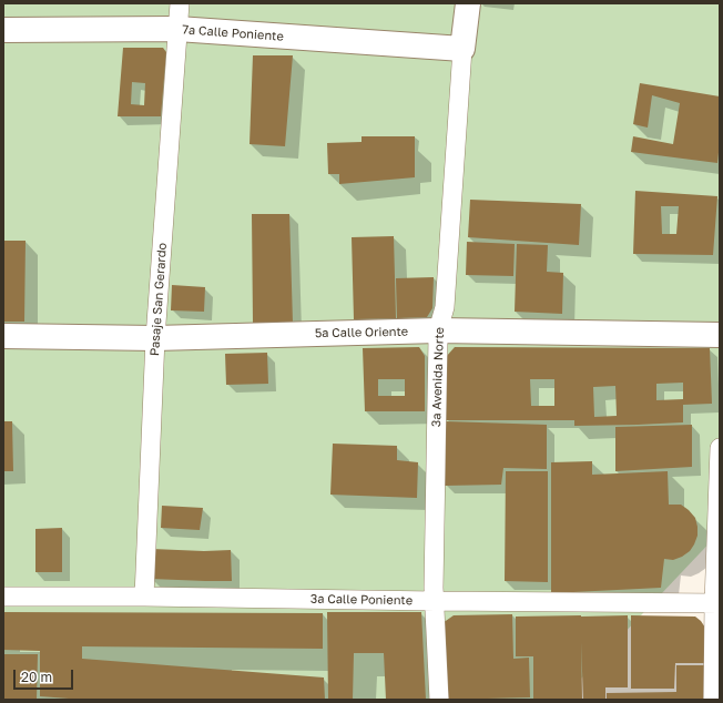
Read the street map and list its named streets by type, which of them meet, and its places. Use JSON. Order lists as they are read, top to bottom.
{
  "streets": {
    "main road": ["7a Calle Poniente", "5a Calle Oriente", "3a Avenida Norte"],
    "street": ["Pasaje San Gerardo", "3a Calle Poniente"]
  },
  "crossings": [
    ["7a Calle Poniente", "Pasaje San Gerardo"],
    ["7a Calle Poniente", "3a Avenida Norte"],
    ["Pasaje San Gerardo", "5a Calle Oriente"],
    ["Pasaje San Gerardo", "3a Calle Poniente"],
    ["5a Calle Oriente", "3a Avenida Norte"],
    ["3a Avenida Norte", "3a Calle Poniente"]
  ],
  "scale_bar": "20 m"
}
